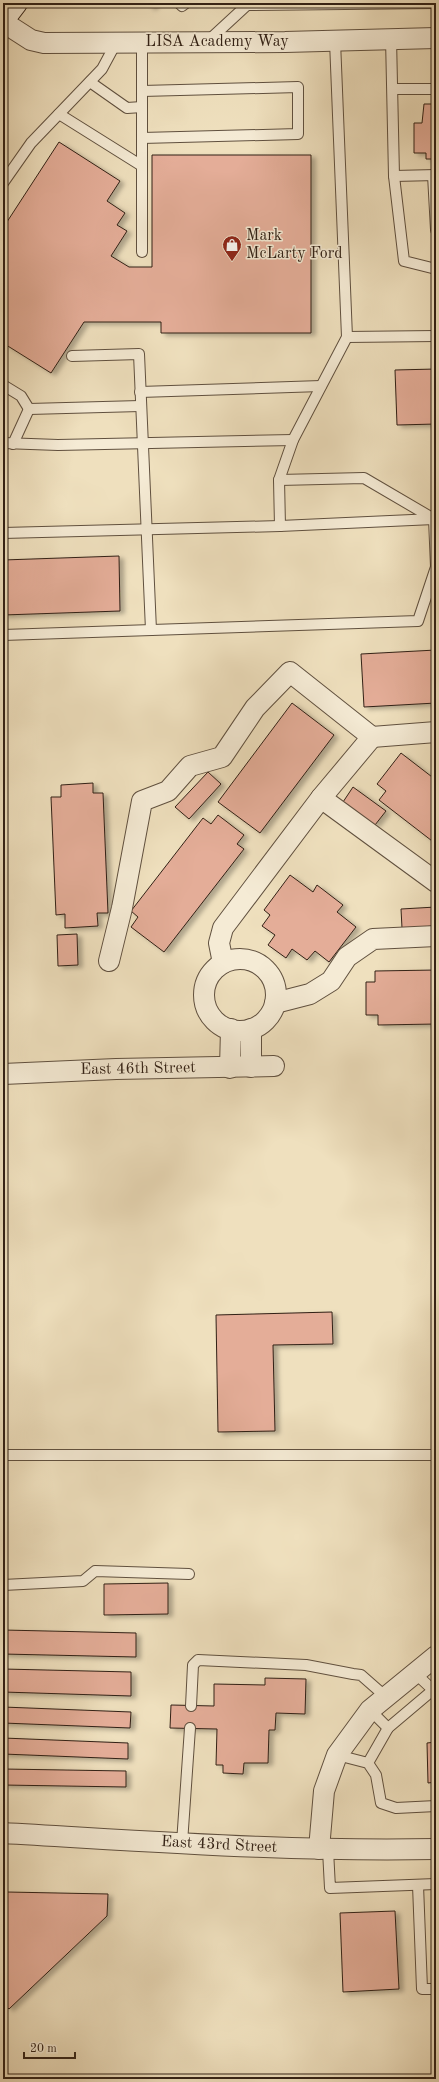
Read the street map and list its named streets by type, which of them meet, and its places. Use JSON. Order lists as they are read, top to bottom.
{
  "streets": {
    "street": ["LISA Academy Way", "East 46th Street", "East 43rd Street"]
  },
  "places": {
    "shop": ["Mark McLarty Ford"]
  },
  "scale_bar": "20 m"
}
